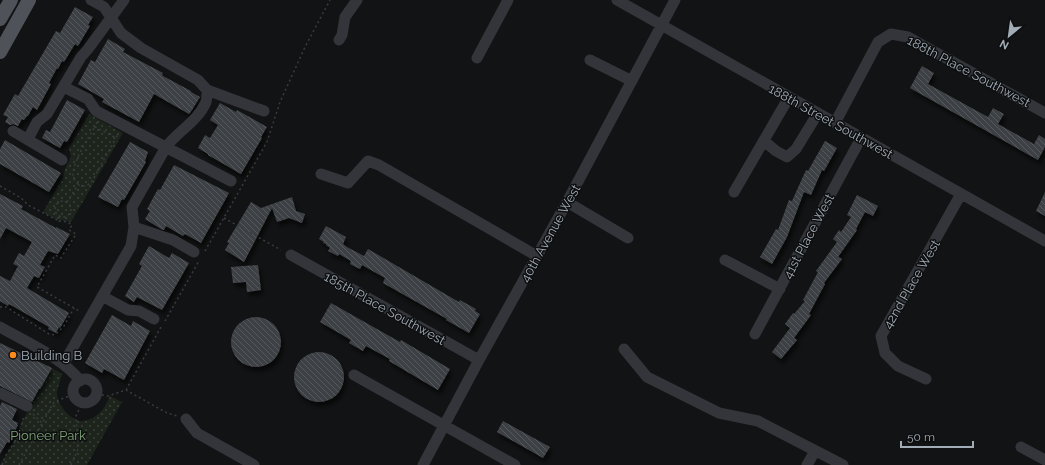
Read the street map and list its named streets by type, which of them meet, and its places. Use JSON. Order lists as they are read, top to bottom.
{
  "streets": {
    "street": [
      "188th Place Southwest",
      "188th Street Southwest",
      "40th Avenue West",
      "41st Place West",
      "42nd Place West",
      "185th Place Southwest"
    ]
  },
  "crossings": [
    ["188th Place Southwest", "188th Street Southwest"],
    ["188th Street Southwest", "40th Avenue West"],
    ["188th Street Southwest", "41st Place West"],
    ["188th Street Southwest", "42nd Place West"],
    ["40th Avenue West", "185th Place Southwest"]
  ],
  "parks": ["Pioneer Park"],
  "places": ["Building B"],
  "scale_bar": "50 m",
  "north": "bottom left"
}
